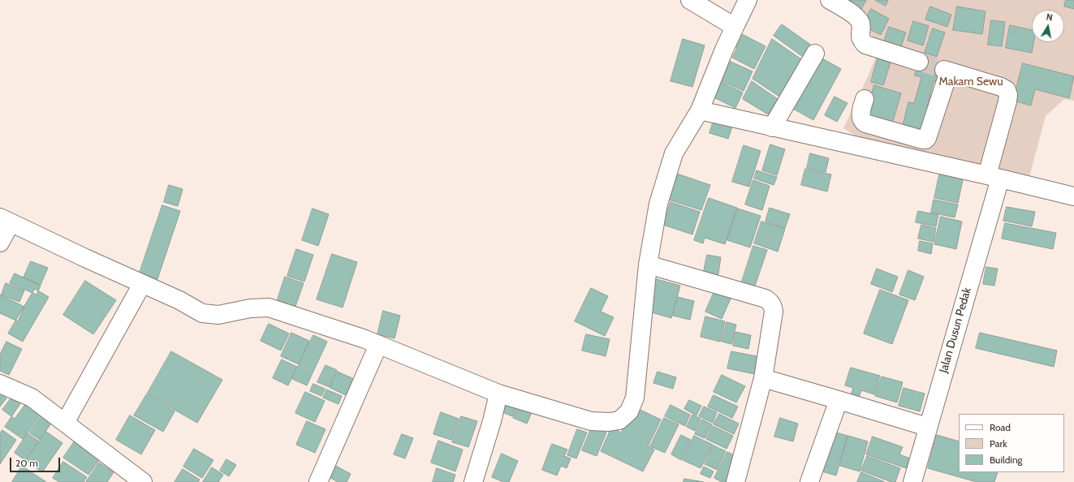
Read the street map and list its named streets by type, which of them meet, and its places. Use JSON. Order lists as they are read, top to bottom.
{
  "streets": {
    "street": ["Jalan Dusun Pedak"]
  },
  "parks": ["Makam Sewu"],
  "legend": ["Road", "Park", "Building"],
  "scale_bar": "20 m",
  "north": "top"
}
